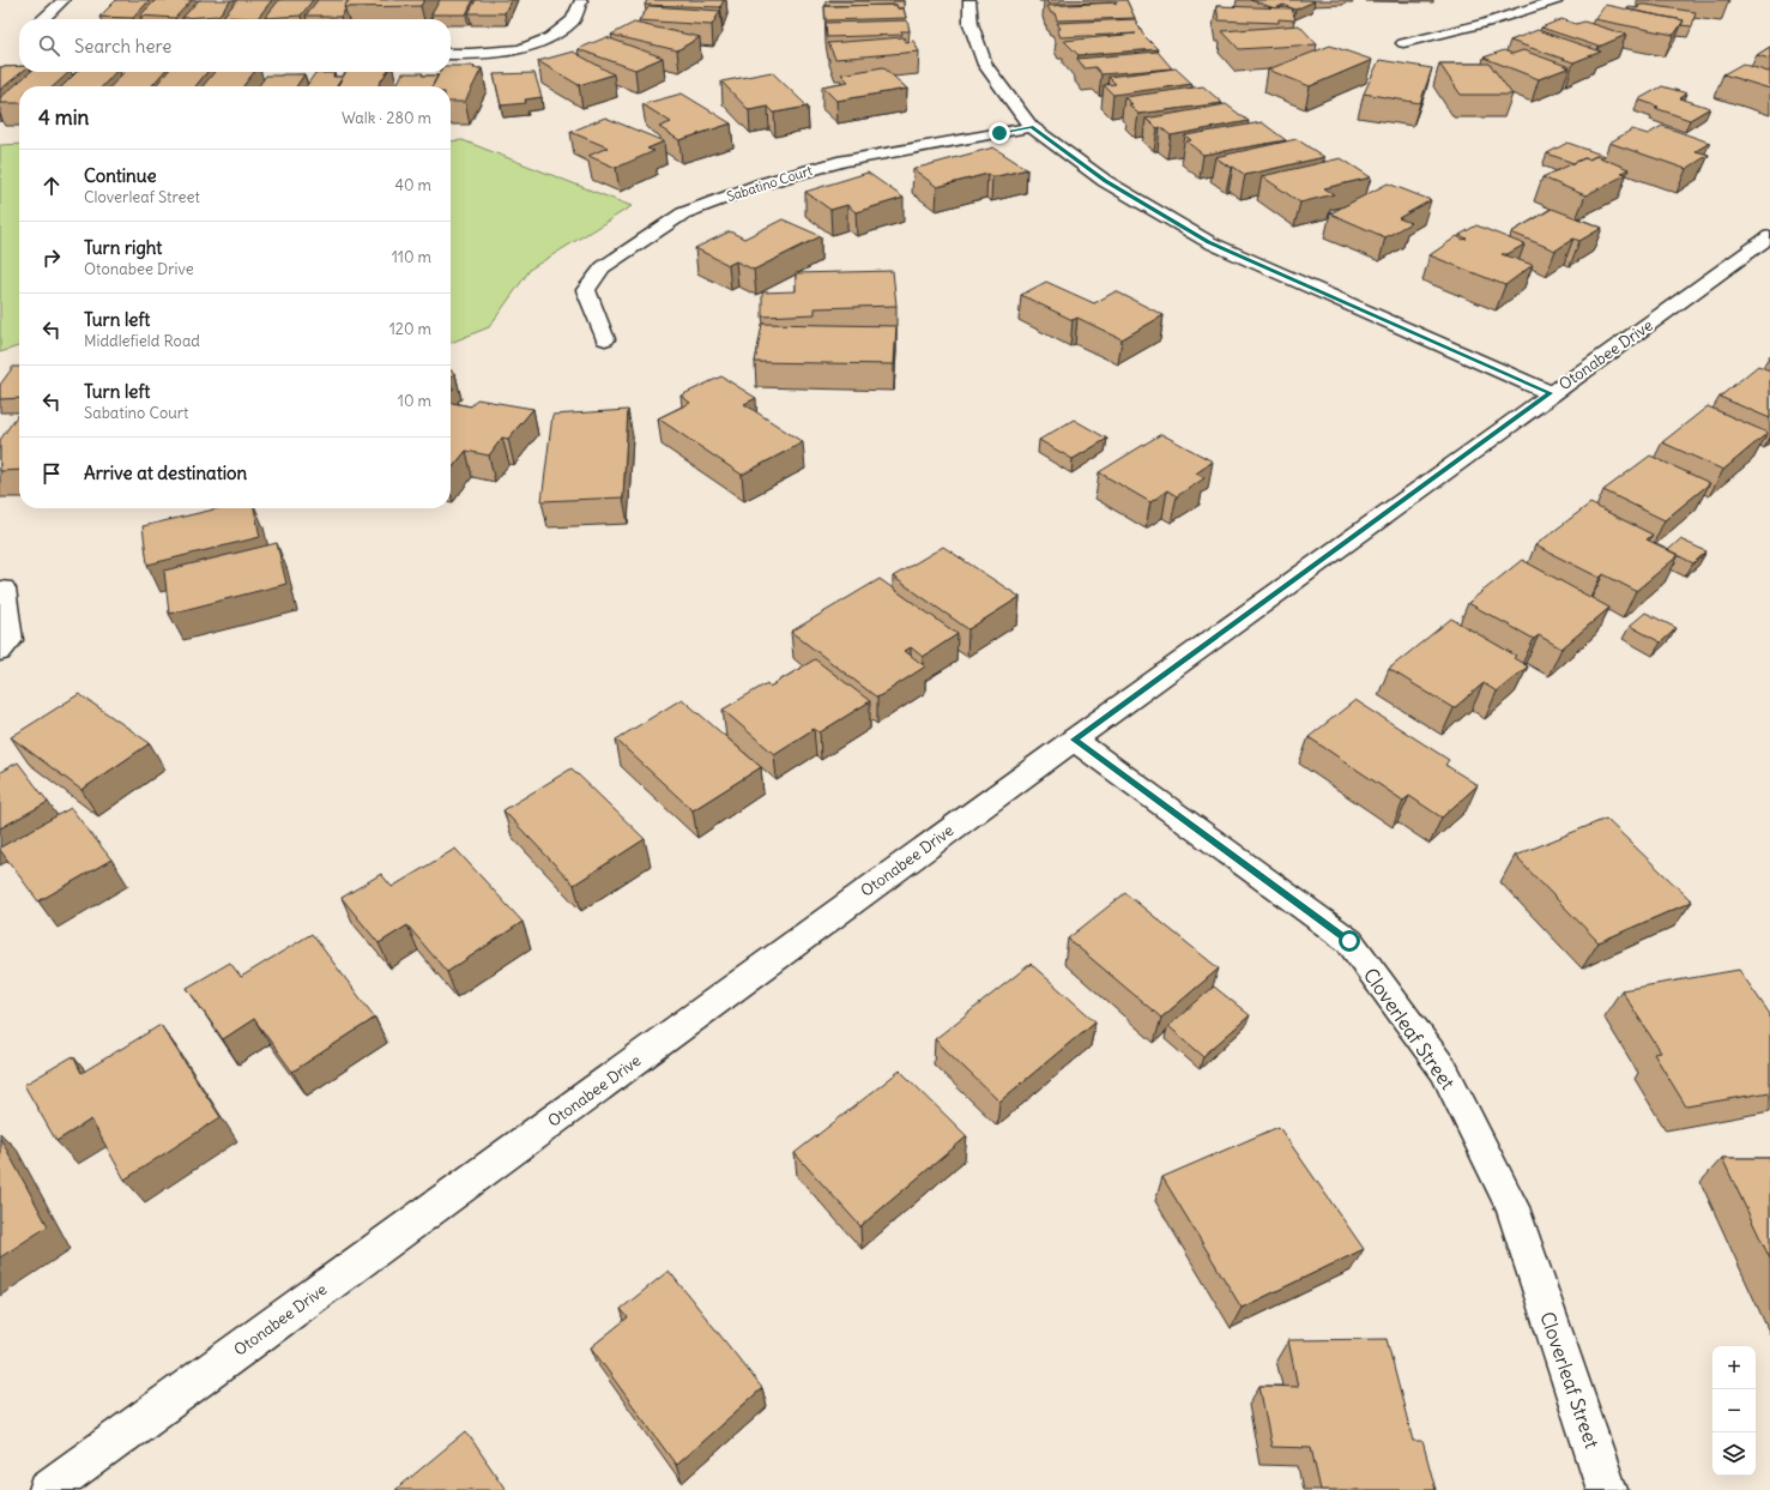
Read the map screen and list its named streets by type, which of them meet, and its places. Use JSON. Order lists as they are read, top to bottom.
{
  "streets": {
    "street": ["Sabatino Court", "Otonabee Drive", "Cloverleaf Street"]
  },
  "crossings": [
    ["Otonabee Drive", "Cloverleaf Street"]
  ],
  "page": {
    "search": "Search here",
    "heading": ["4 min", "Walk · 280 m"],
    "list": [
      ["Continue", "Cloverleaf Street", "40 m"],
      ["Turn right", "Otonabee Drive", "110 m"],
      ["Turn left", "Middlefield Road", "120 m"],
      ["Turn left", "Sabatino Court", "10 m"],
      "Arrive at destination"
    ],
    "map_buttons": ["+", "−"]
  }
}
